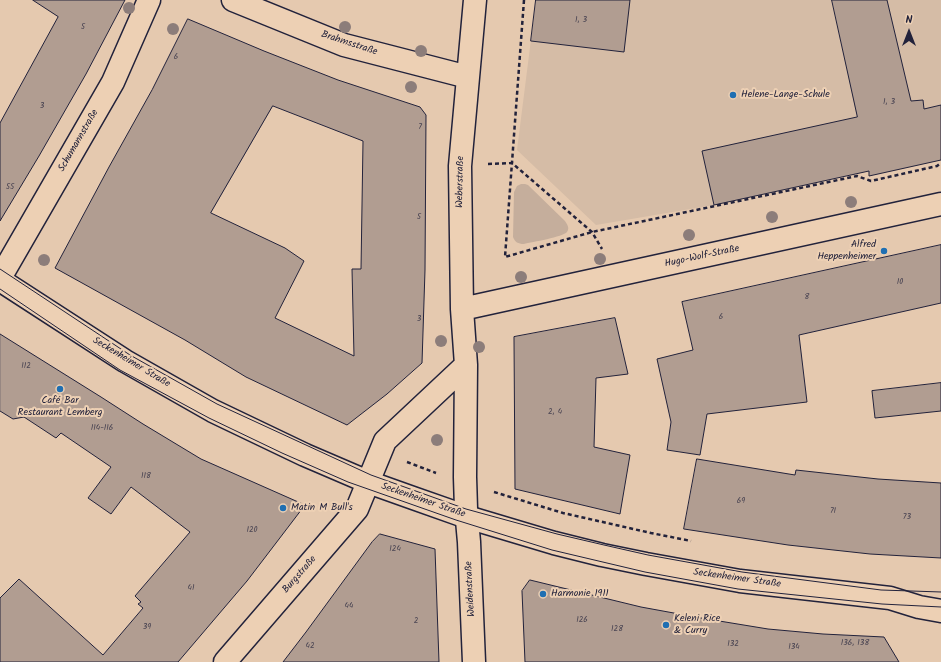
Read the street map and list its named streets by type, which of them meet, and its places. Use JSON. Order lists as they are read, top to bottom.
{
  "streets": {
    "street": [
      "Brahmsstraße",
      "Schumannstraße",
      "Weberstraße",
      "Hugo-Wolf-Straße",
      "Seckenheimer Straße",
      "Burgstraße",
      "Weidenstraße"
    ]
  },
  "crossings": [
    ["Brahmsstraße", "Weberstraße"],
    ["Schumannstraße", "Seckenheimer Straße"],
    ["Weberstraße", "Hugo-Wolf-Straße"],
    ["Weberstraße", "Seckenheimer Straße"],
    ["Weberstraße", "Weidenstraße"],
    ["Seckenheimer Straße", "Burgstraße"],
    ["Seckenheimer Straße", "Weidenstraße"]
  ],
  "places": [
    "Helene-Lange-Schule",
    "Alfred Heppenheimer",
    "Café Bar Restaurant Lemberg",
    "Matin M Bull's",
    "Harmonie 1911",
    "Keleni Rice & Curry"
  ],
  "house_numbers": [
    "1, 3",
    "5",
    "6",
    "1, 3",
    "3",
    "7",
    "55",
    "5",
    "10",
    "8",
    "6",
    "3",
    "112",
    "2, 4",
    "114-116",
    "118",
    "69",
    "71",
    "73",
    "120",
    "124",
    "41",
    "44",
    "126",
    "2",
    "39",
    "128",
    "136, 138",
    "132",
    "42",
    "134"
  ],
  "north": "top"
}
